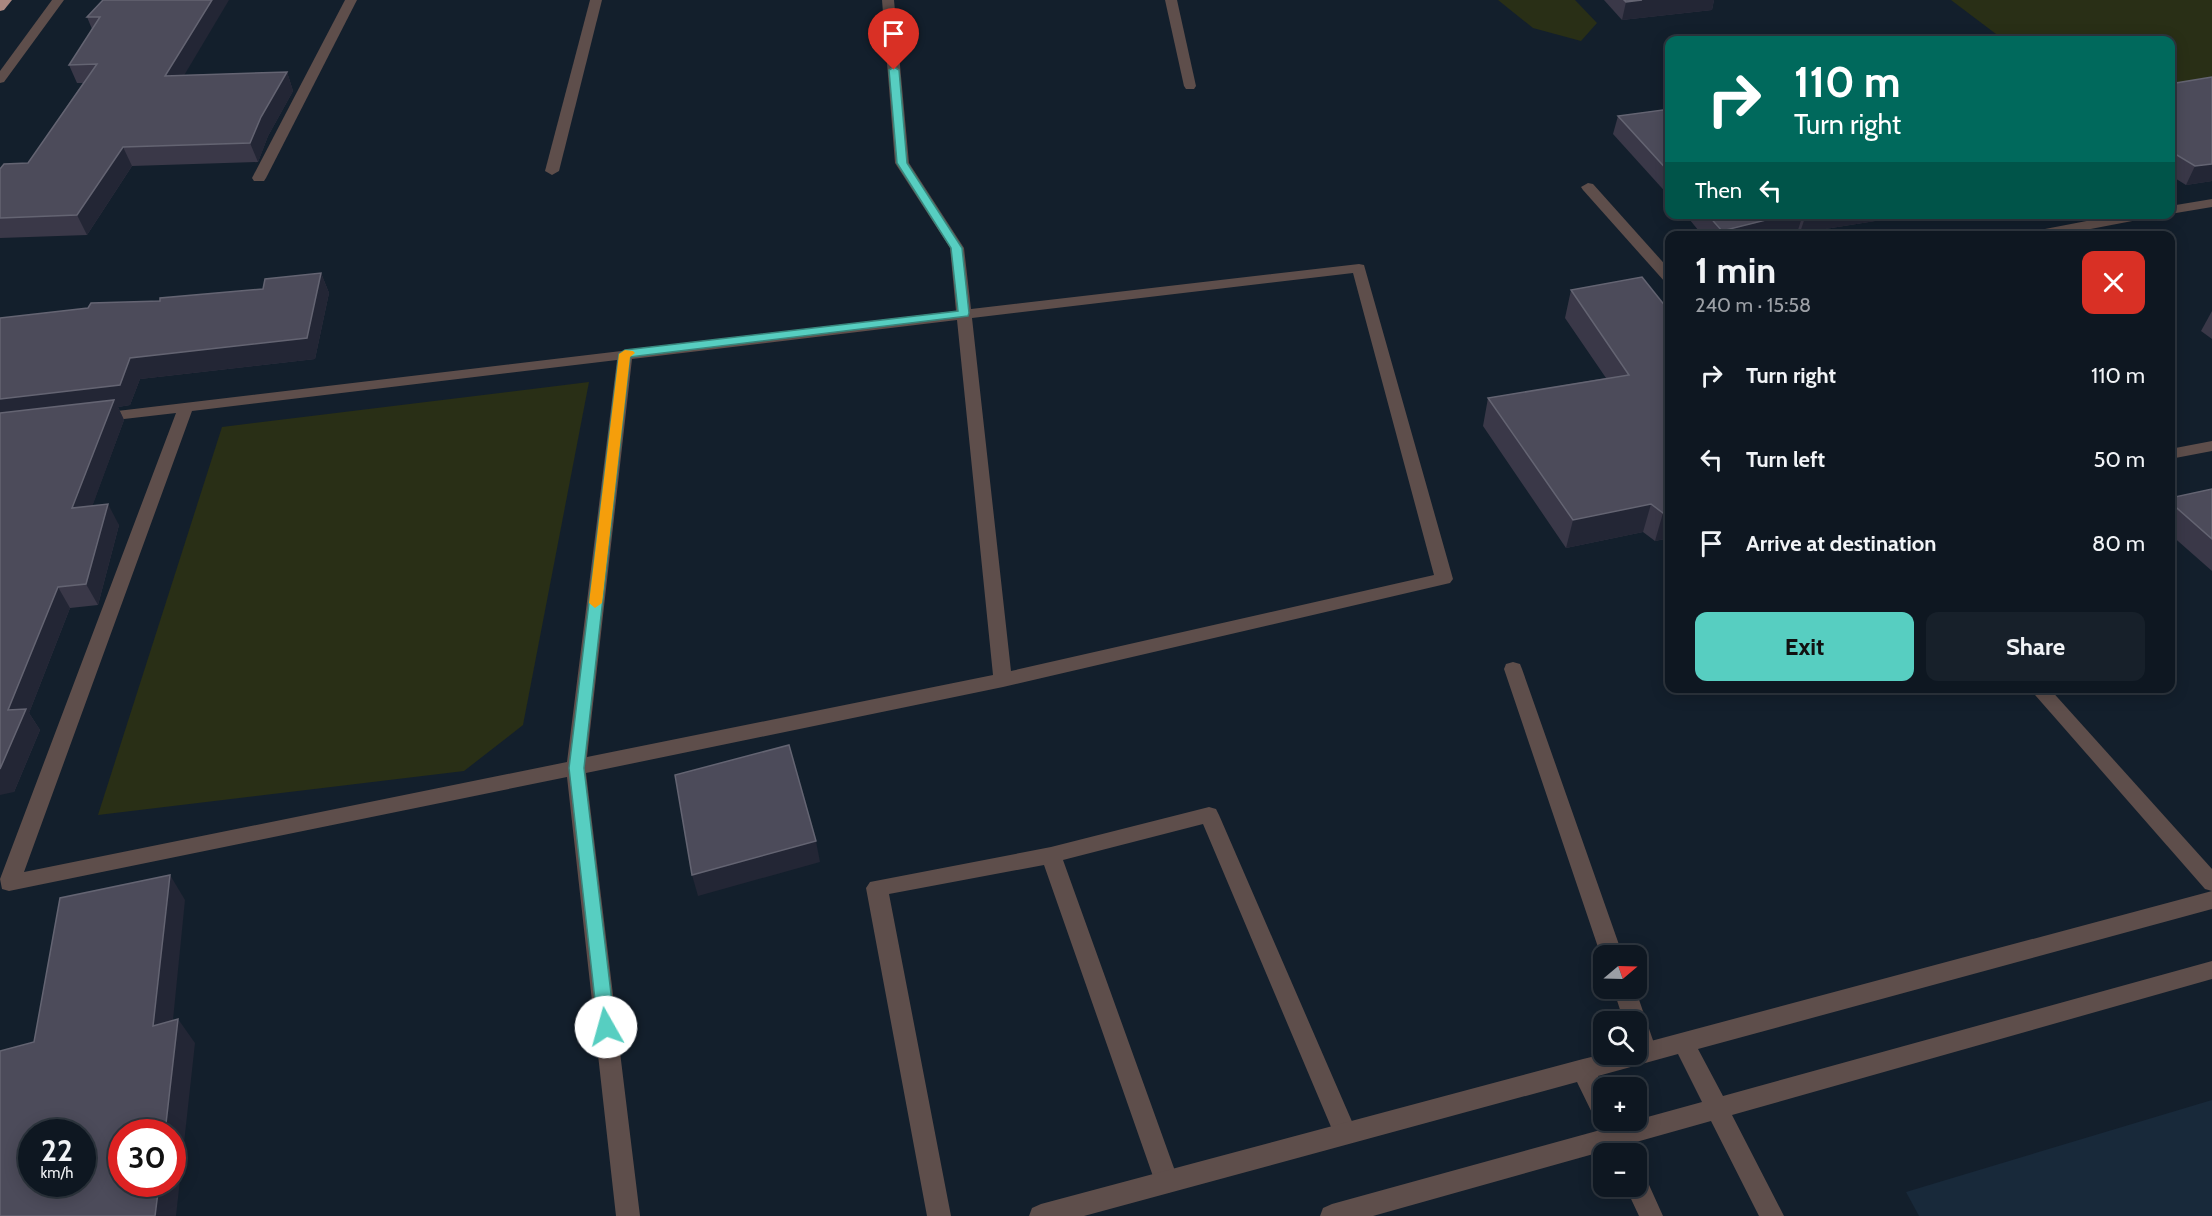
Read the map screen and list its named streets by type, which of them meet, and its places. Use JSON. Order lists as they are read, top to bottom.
{
  "north": "right",
  "page": {
    "turn": ["110 m", "Turn right"],
    "then": "Then",
    "heading": ["1 min", "240 m · 15:58"],
    "list": [
      {
        "name": "Turn right",
        "value": "110 m"
      },
      {
        "name": "Turn left",
        "value": "50 m"
      },
      {
        "name": "Arrive at destination",
        "value": "80 m"
      }
    ],
    "buttons": ["Exit", "Share"],
    "map_buttons": ["+", "−"],
    "speed": "22 km/h",
    "limit": "30"
  }
}
